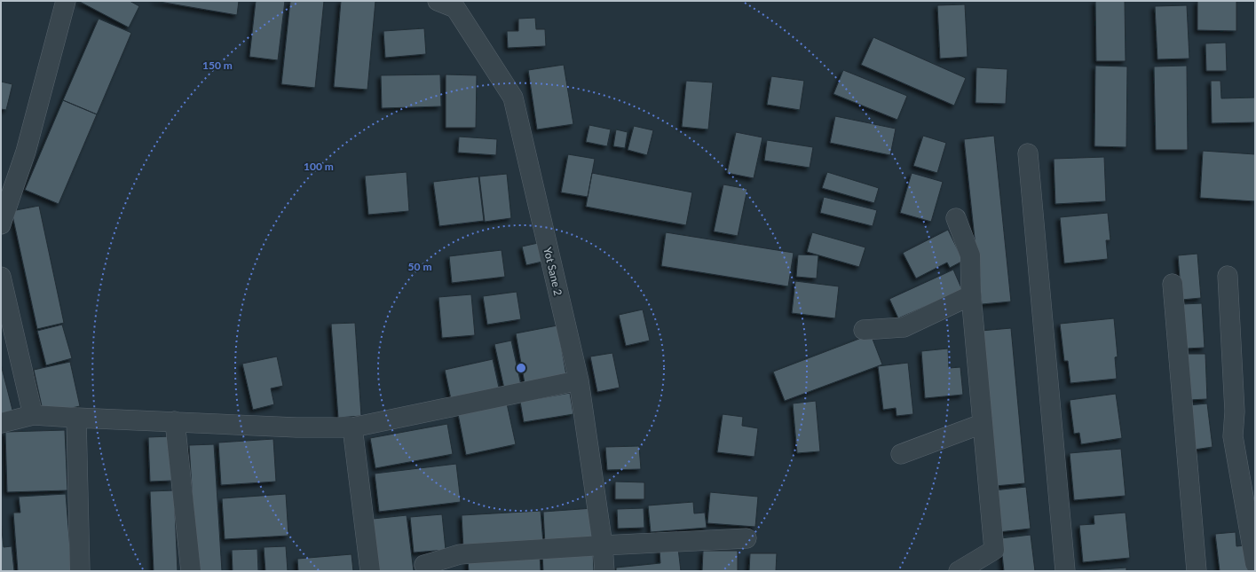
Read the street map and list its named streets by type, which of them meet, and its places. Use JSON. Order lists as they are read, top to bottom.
{
  "streets": {
    "street": ["Yot Sane 2"]
  },
  "rings": ["150 m", "100 m", "50 m"]
}
